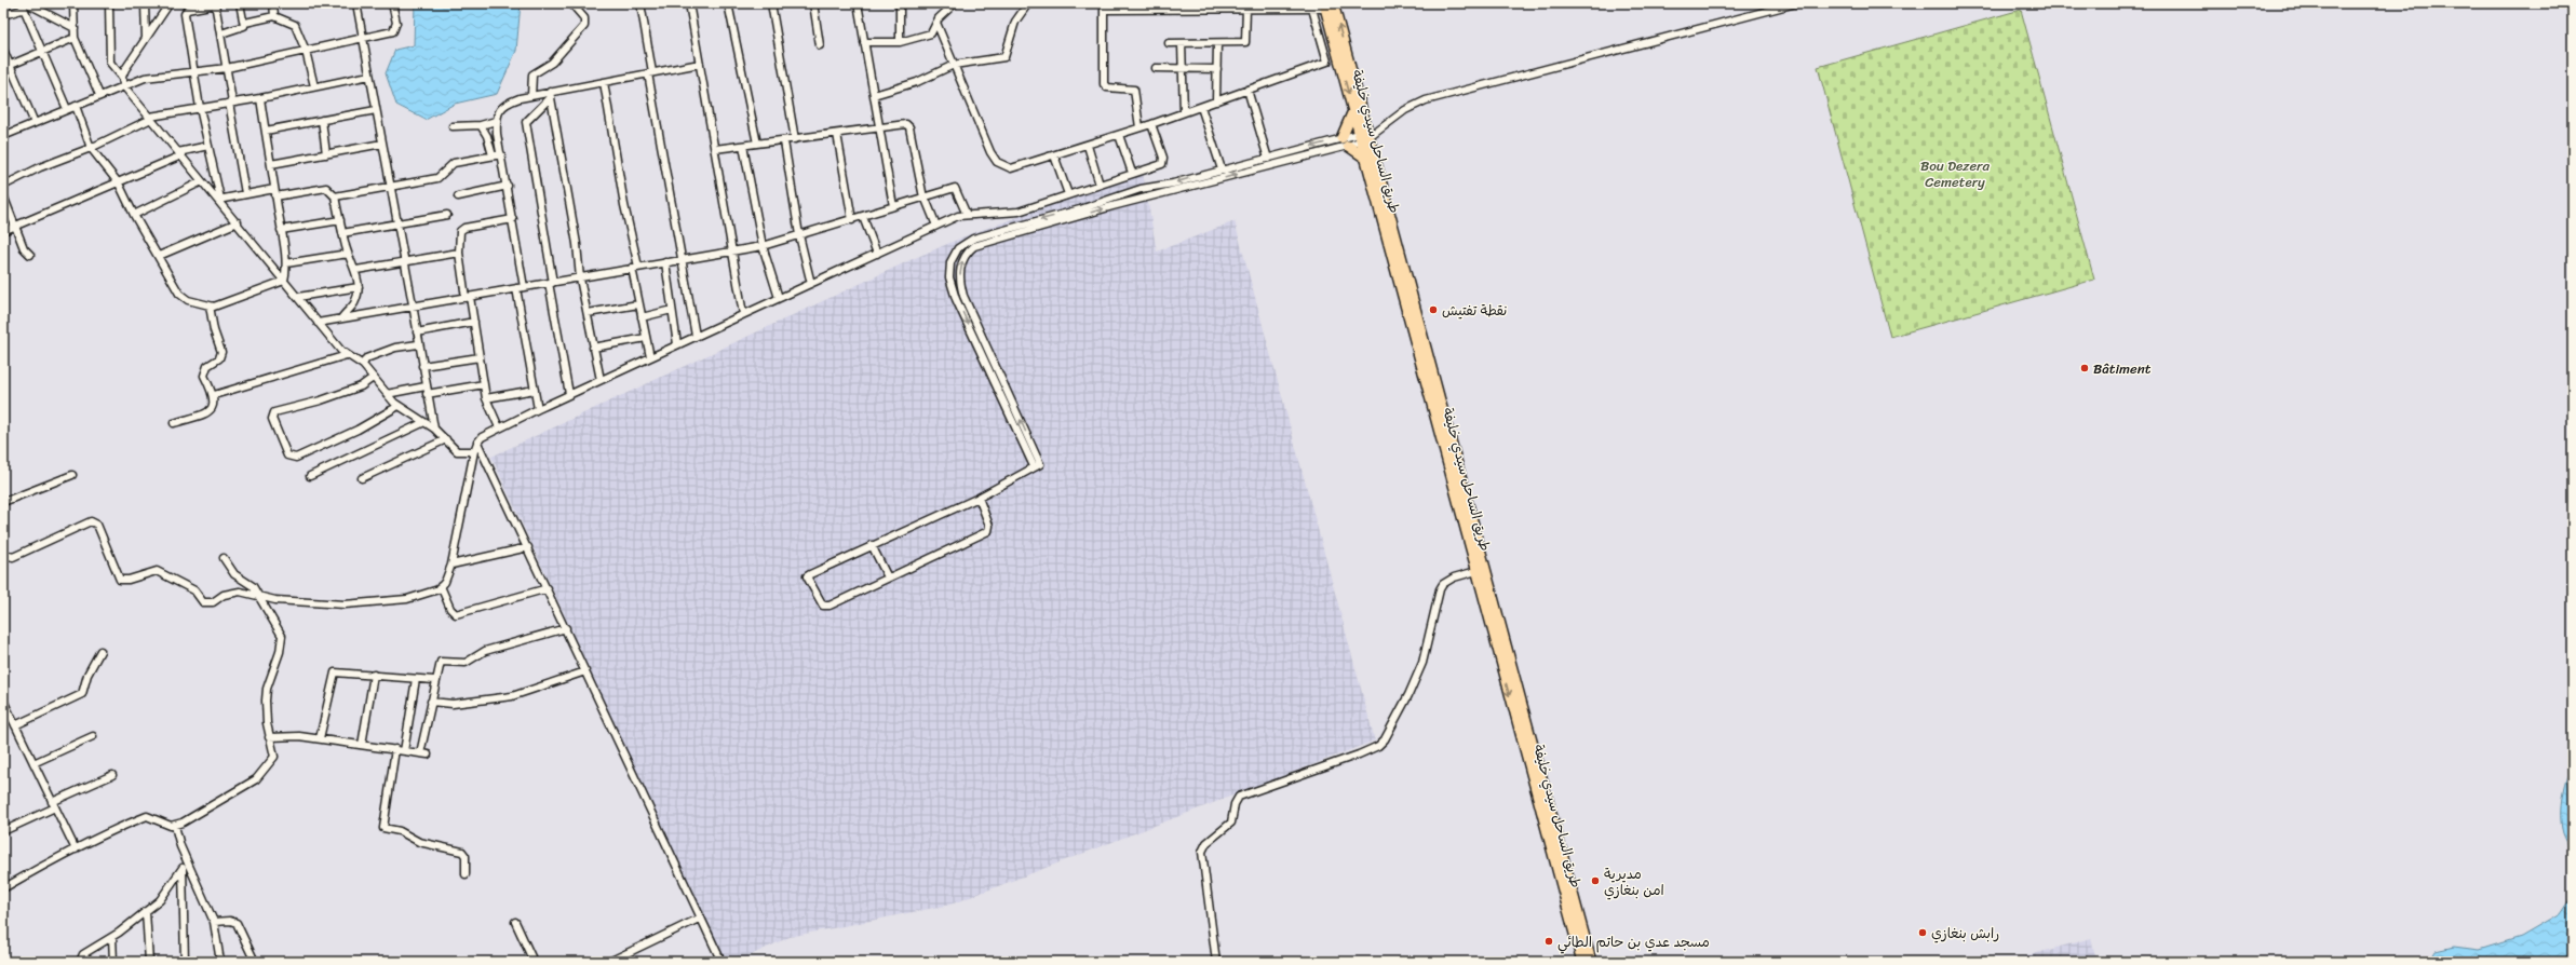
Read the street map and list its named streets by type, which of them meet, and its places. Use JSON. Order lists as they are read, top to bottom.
{
  "streets": {
    "highway": ["طريق الساحل سيدي خليفة"]
  },
  "parks": ["Bou Dezera Cemetery"],
  "places": [
    "نقطة تفتيش",
    "Bâtiment",
    "مديرية امن بنغازي",
    "رابش بنغازي",
    "مسجد عدي بن حاتم الطائي"
  ]
}
